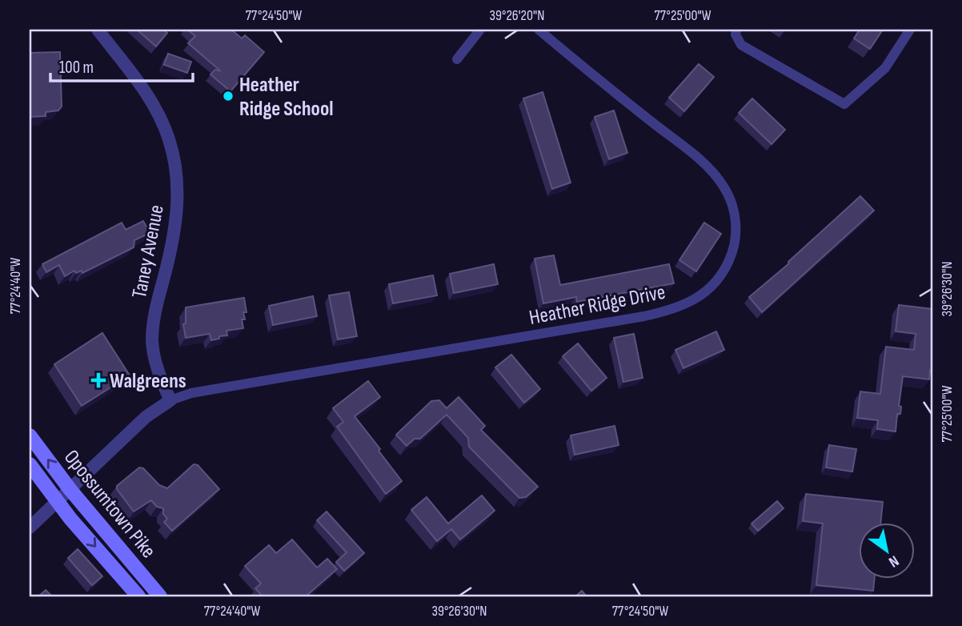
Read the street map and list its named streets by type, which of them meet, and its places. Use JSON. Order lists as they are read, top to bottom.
{
  "streets": {
    "main road": ["Opossumtown Pike"],
    "street": ["Taney Avenue", "Heather Ridge Drive"]
  },
  "crossings": [
    ["Taney Avenue", "Heather Ridge Drive"]
  ],
  "places": {
    "other": ["Heather Ridge School"],
    "health": ["Walgreens"]
  },
  "scale_bar": "100 m",
  "north": "bottom right",
  "coordinates": [
    "77°24'50\"W",
    "39°26'20\"N",
    "77°25'00\"W",
    "77°24'40\"W",
    "39°26'30\"N"
  ]
}
